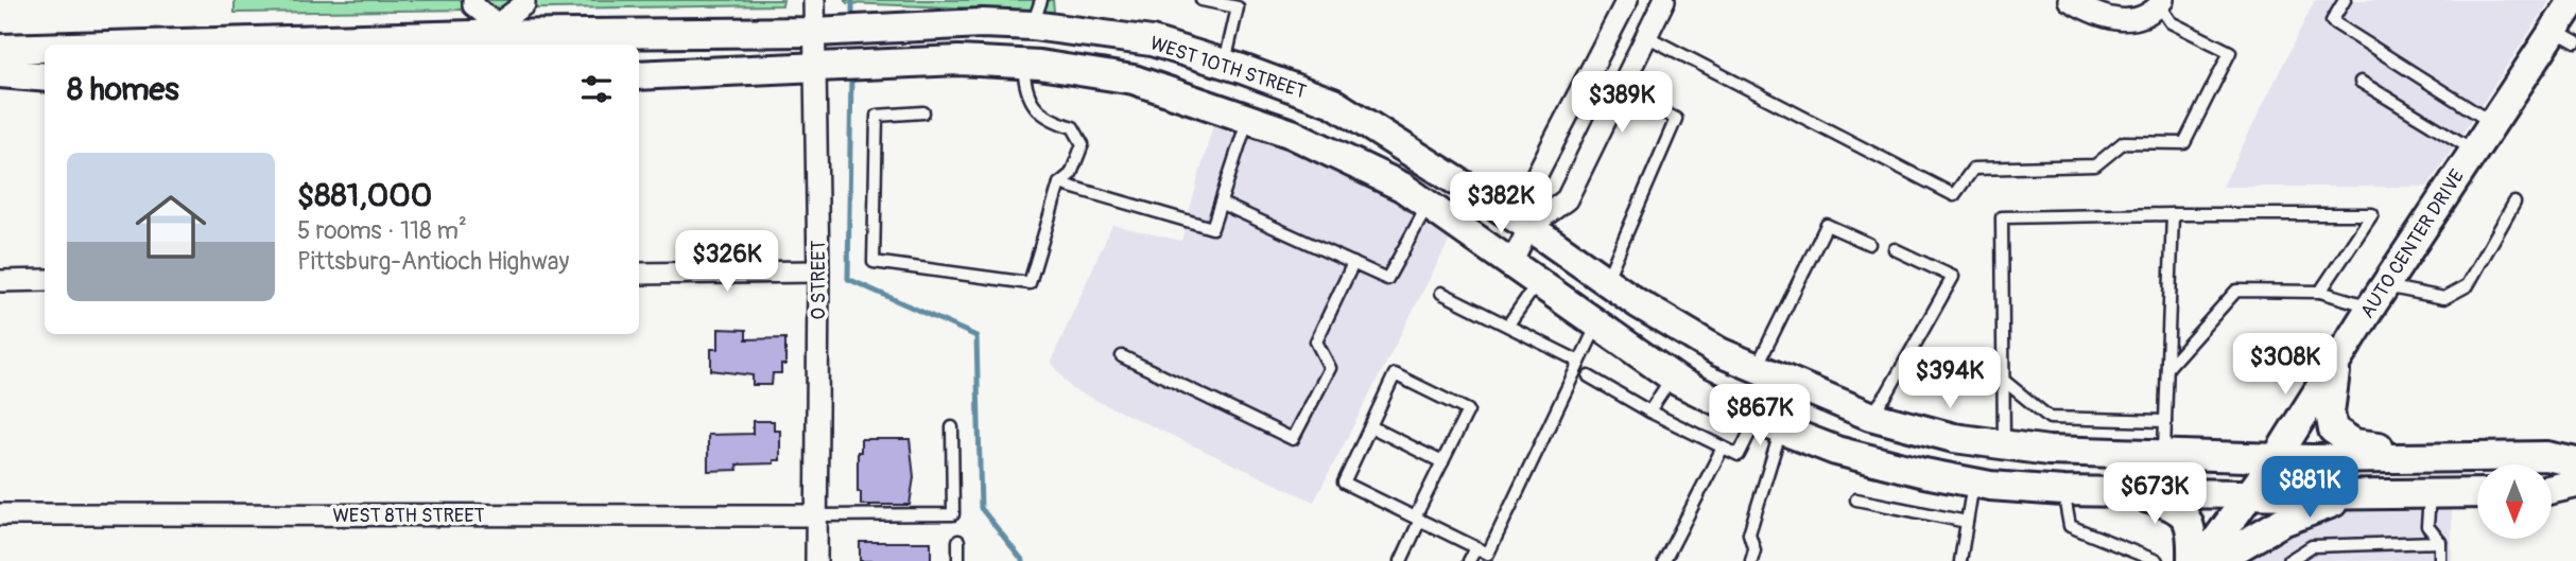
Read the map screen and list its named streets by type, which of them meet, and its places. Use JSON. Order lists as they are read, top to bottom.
{
  "streets": {
    "main road": ["WEST 10TH STREET", "AUTO CENTER DRIVE"],
    "street": ["O STREET", "WEST 8TH STREET"]
  },
  "crossings": [
    ["WEST 10TH STREET", "AUTO CENTER DRIVE"],
    ["WEST 10TH STREET", "O STREET"],
    ["O STREET", "WEST 8TH STREET"]
  ],
  "north": "bottom",
  "page": {
    "heading": "8 homes",
    "price": [
      "$389K",
      "$382K",
      "$326K",
      "$308K",
      "$394K",
      "$867K",
      "$881K",
      "$673K"
    ],
    "list": [
      {
        "name": "$881,000",
        "note": "5 rooms · 118 m² · Pittsburg-Antioch Highway"
      }
    ]
  }
}
